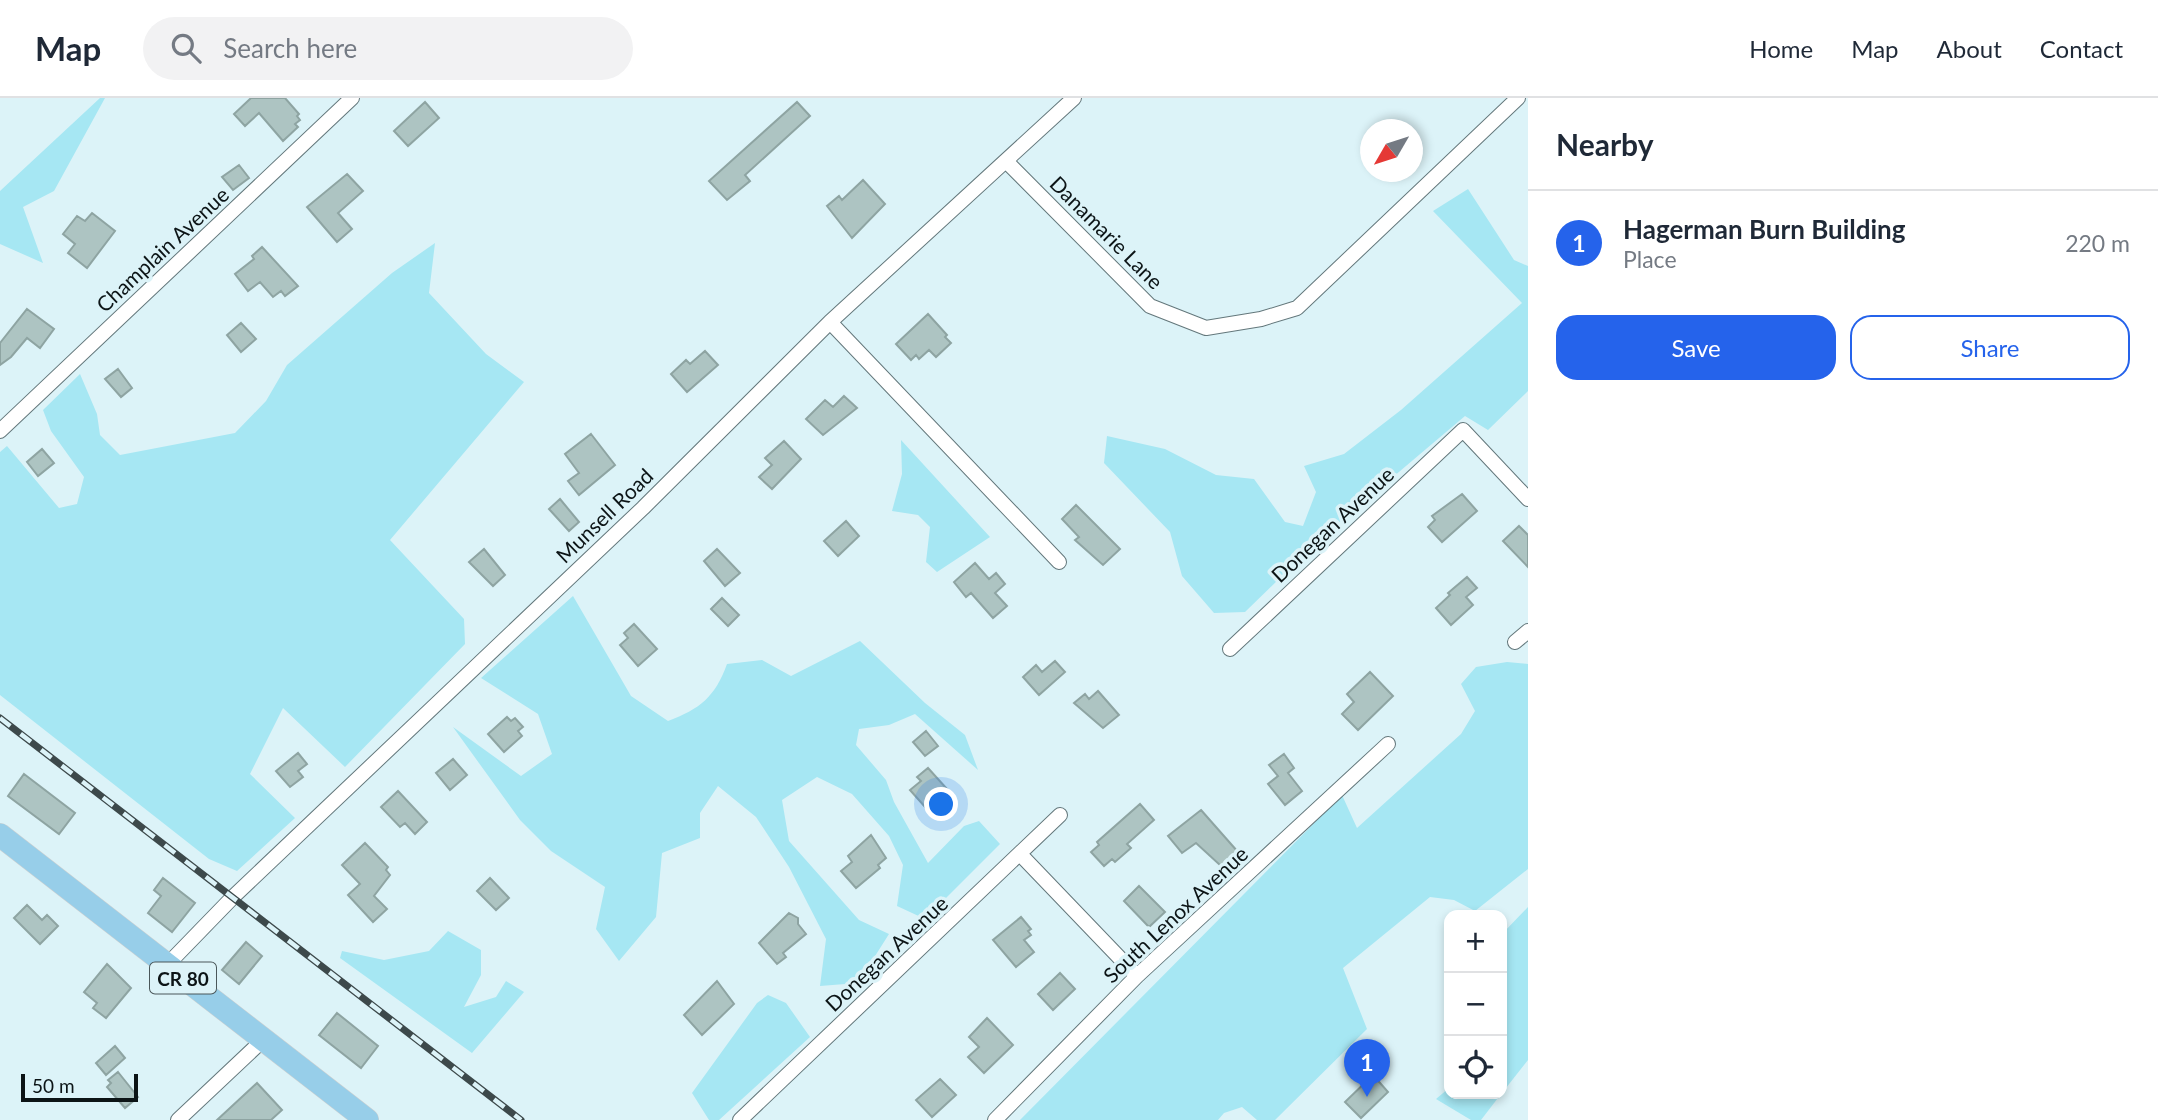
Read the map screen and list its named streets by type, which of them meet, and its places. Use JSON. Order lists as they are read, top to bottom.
{
  "streets": {
    "main road": ["CR 80"],
    "street": [
      "Danamarie Lane",
      "Champlain Avenue",
      "Munsell Road",
      "Donegan Avenue",
      "South Lenox Avenue"
    ]
  },
  "crossings": [
    ["Danamarie Lane", "Munsell Road"],
    ["Munsell Road", "CR 80"]
  ],
  "scale_bar": "50 m",
  "north": "bottom left",
  "page": {
    "header": "Map",
    "search": "Search here",
    "nav": [
      "Home",
      "Map",
      "About",
      "Contact"
    ],
    "heading": "Nearby",
    "list": [
      {
        "mark": "1",
        "name": "Hagerman Burn Building",
        "note": "Place",
        "value": "220 m"
      }
    ],
    "buttons": ["Save", "Share"],
    "map_buttons": ["+", "−"],
    "pins": "1",
    "scale": "50 m"
  }
}
